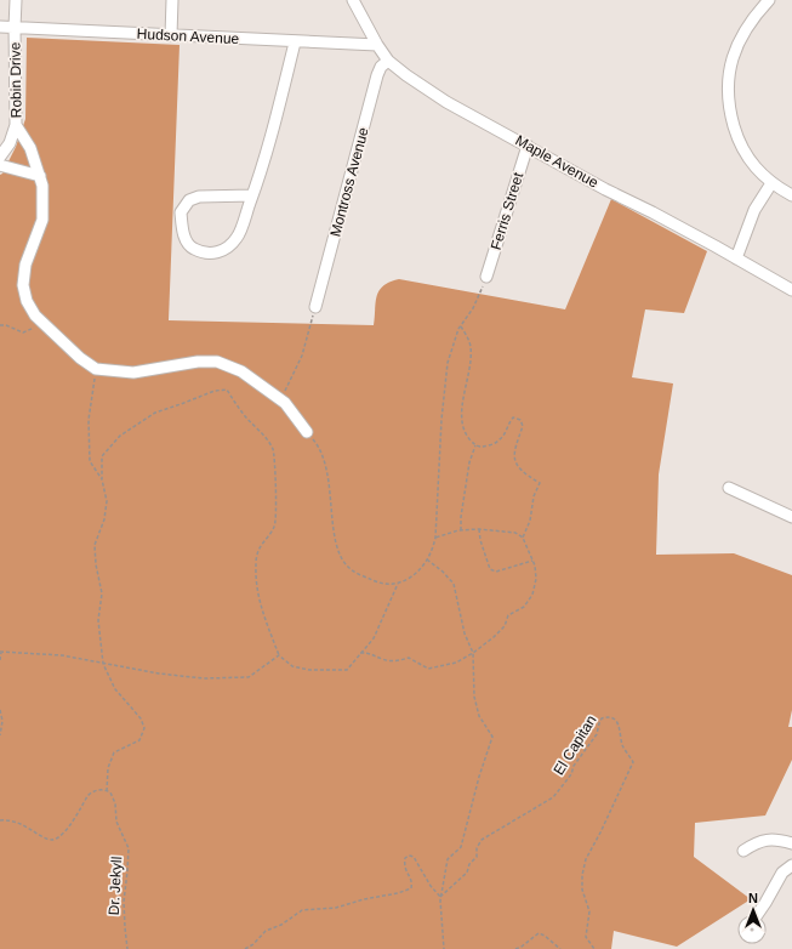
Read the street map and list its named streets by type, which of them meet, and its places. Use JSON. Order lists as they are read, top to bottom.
{
  "streets": {
    "street": [
      "Hudson Avenue",
      "Robin Drive",
      "Maple Avenue",
      "Montross Avenue",
      "Ferris Street"
    ],
    "path": ["El Capitan", "Dr. Jekyll"]
  },
  "crossings": [
    ["Hudson Avenue", "Robin Drive"],
    ["Hudson Avenue", "Maple Avenue"],
    ["Maple Avenue", "Montross Avenue"],
    ["Maple Avenue", "Ferris Street"]
  ],
  "north": "top"
}
